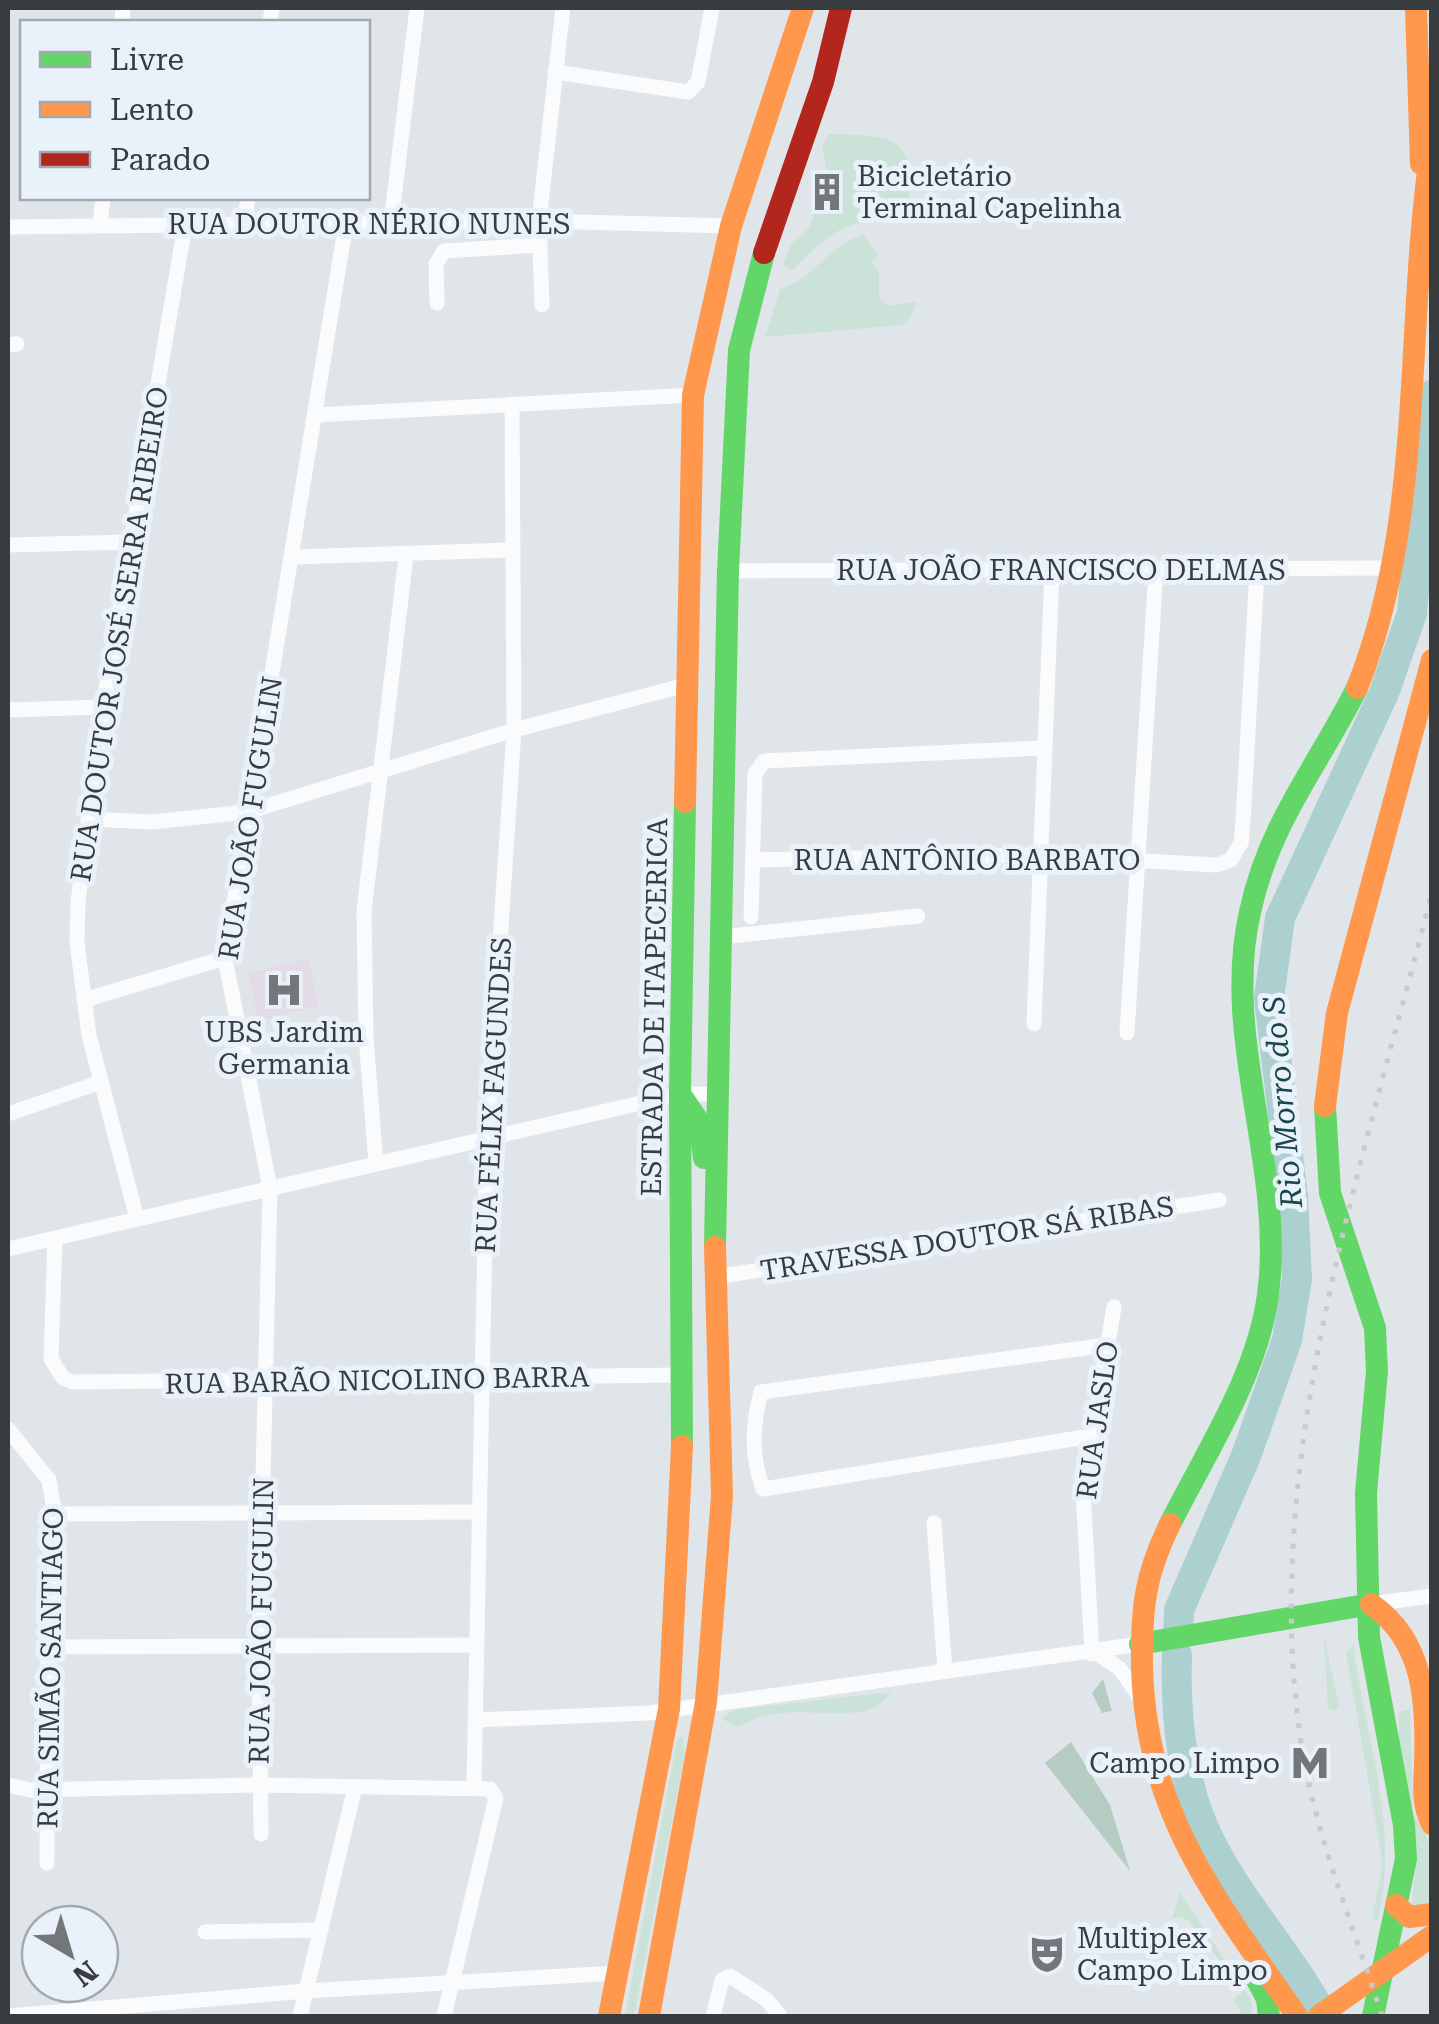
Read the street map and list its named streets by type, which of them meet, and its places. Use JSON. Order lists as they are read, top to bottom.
{
  "streets": {
    "main road": ["ESTRADA DE ITAPECERICA"],
    "street": [
      "RUA DOUTOR NÉRIO NUNES",
      "RUA JOÃO FRANCISCO DELMAS",
      "RUA DOUTOR JOSÉ SERRA RIBEIRO",
      "RUA JOÃO FUGULIN",
      "RUA ANTÔNIO BARBATO",
      "RUA FÉLIX FAGUNDES",
      "TRAVESSA DOUTOR SÁ RIBAS",
      "RUA BARÃO NICOLINO BARRA",
      "RUA JASLO",
      "RUA SIMÃO SANTIAGO"
    ]
  },
  "crossings": [
    ["RUA DOUTOR NÉRIO NUNES", "RUA DOUTOR JOSÉ SERRA RIBEIRO"],
    ["RUA DOUTOR NÉRIO NUNES", "RUA JOÃO FUGULIN"],
    ["RUA DOUTOR NÉRIO NUNES", "ESTRADA DE ITAPECERICA"],
    ["RUA JOÃO FRANCISCO DELMAS", "RUA ANTÔNIO BARBATO"],
    ["RUA JOÃO FUGULIN", "RUA BARÃO NICOLINO BARRA"],
    ["ESTRADA DE ITAPECERICA", "RUA BARÃO NICOLINO BARRA"],
    ["RUA FÉLIX FAGUNDES", "RUA BARÃO NICOLINO BARRA"]
  ],
  "water": ["Rio Morro do S"],
  "places": {
    "building": ["Bicicletário Terminal Capelinha"],
    "hospital": ["UBS Jardim Germania"],
    "metro station": ["Campo Limpo"],
    "theatre": ["Multiplex Campo Limpo"]
  },
  "legend": ["Livre", "Lento", "Parado"],
  "north": "bottom right"
}
